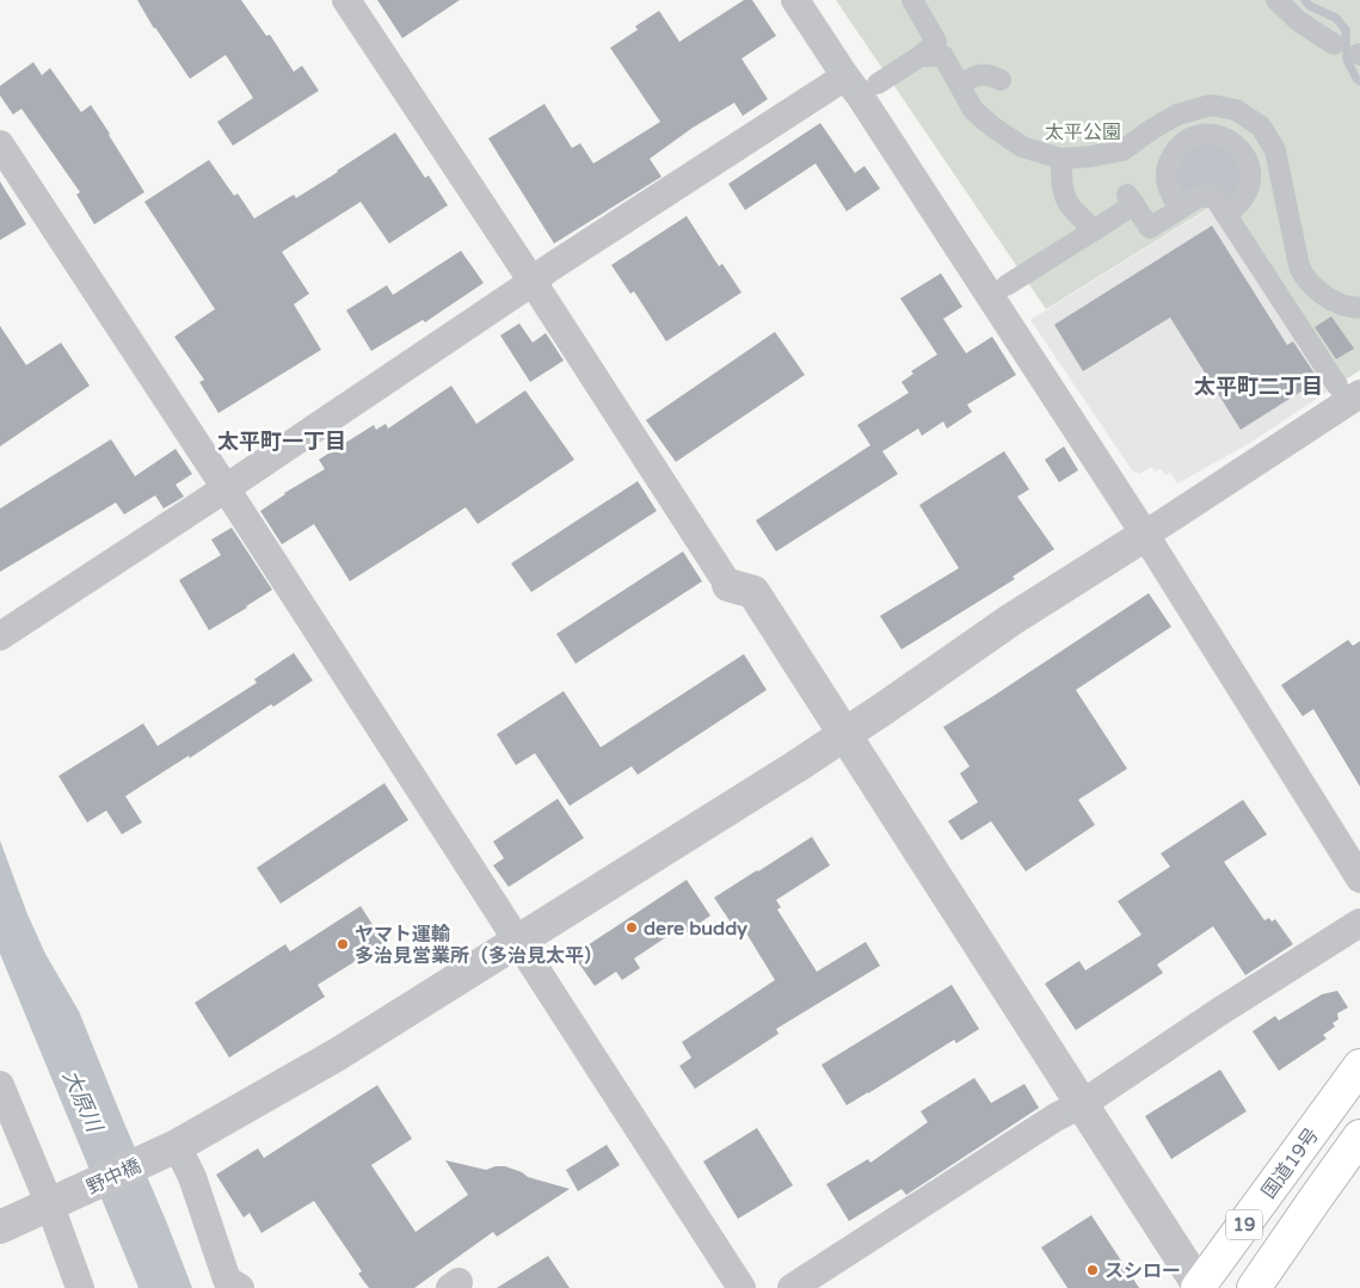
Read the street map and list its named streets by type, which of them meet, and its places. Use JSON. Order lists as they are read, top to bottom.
{
  "streets": {
    "highway": ["国道19号", "19"],
    "street": ["野中橋"]
  },
  "districts": ["太平町二丁目", "太平町一丁目"],
  "water": ["大原川"],
  "parks": ["太平公園"],
  "places": ["dere buddy", "ヤマト運輸 多治見営業所（多治見太平）", "スシロー"]
}
